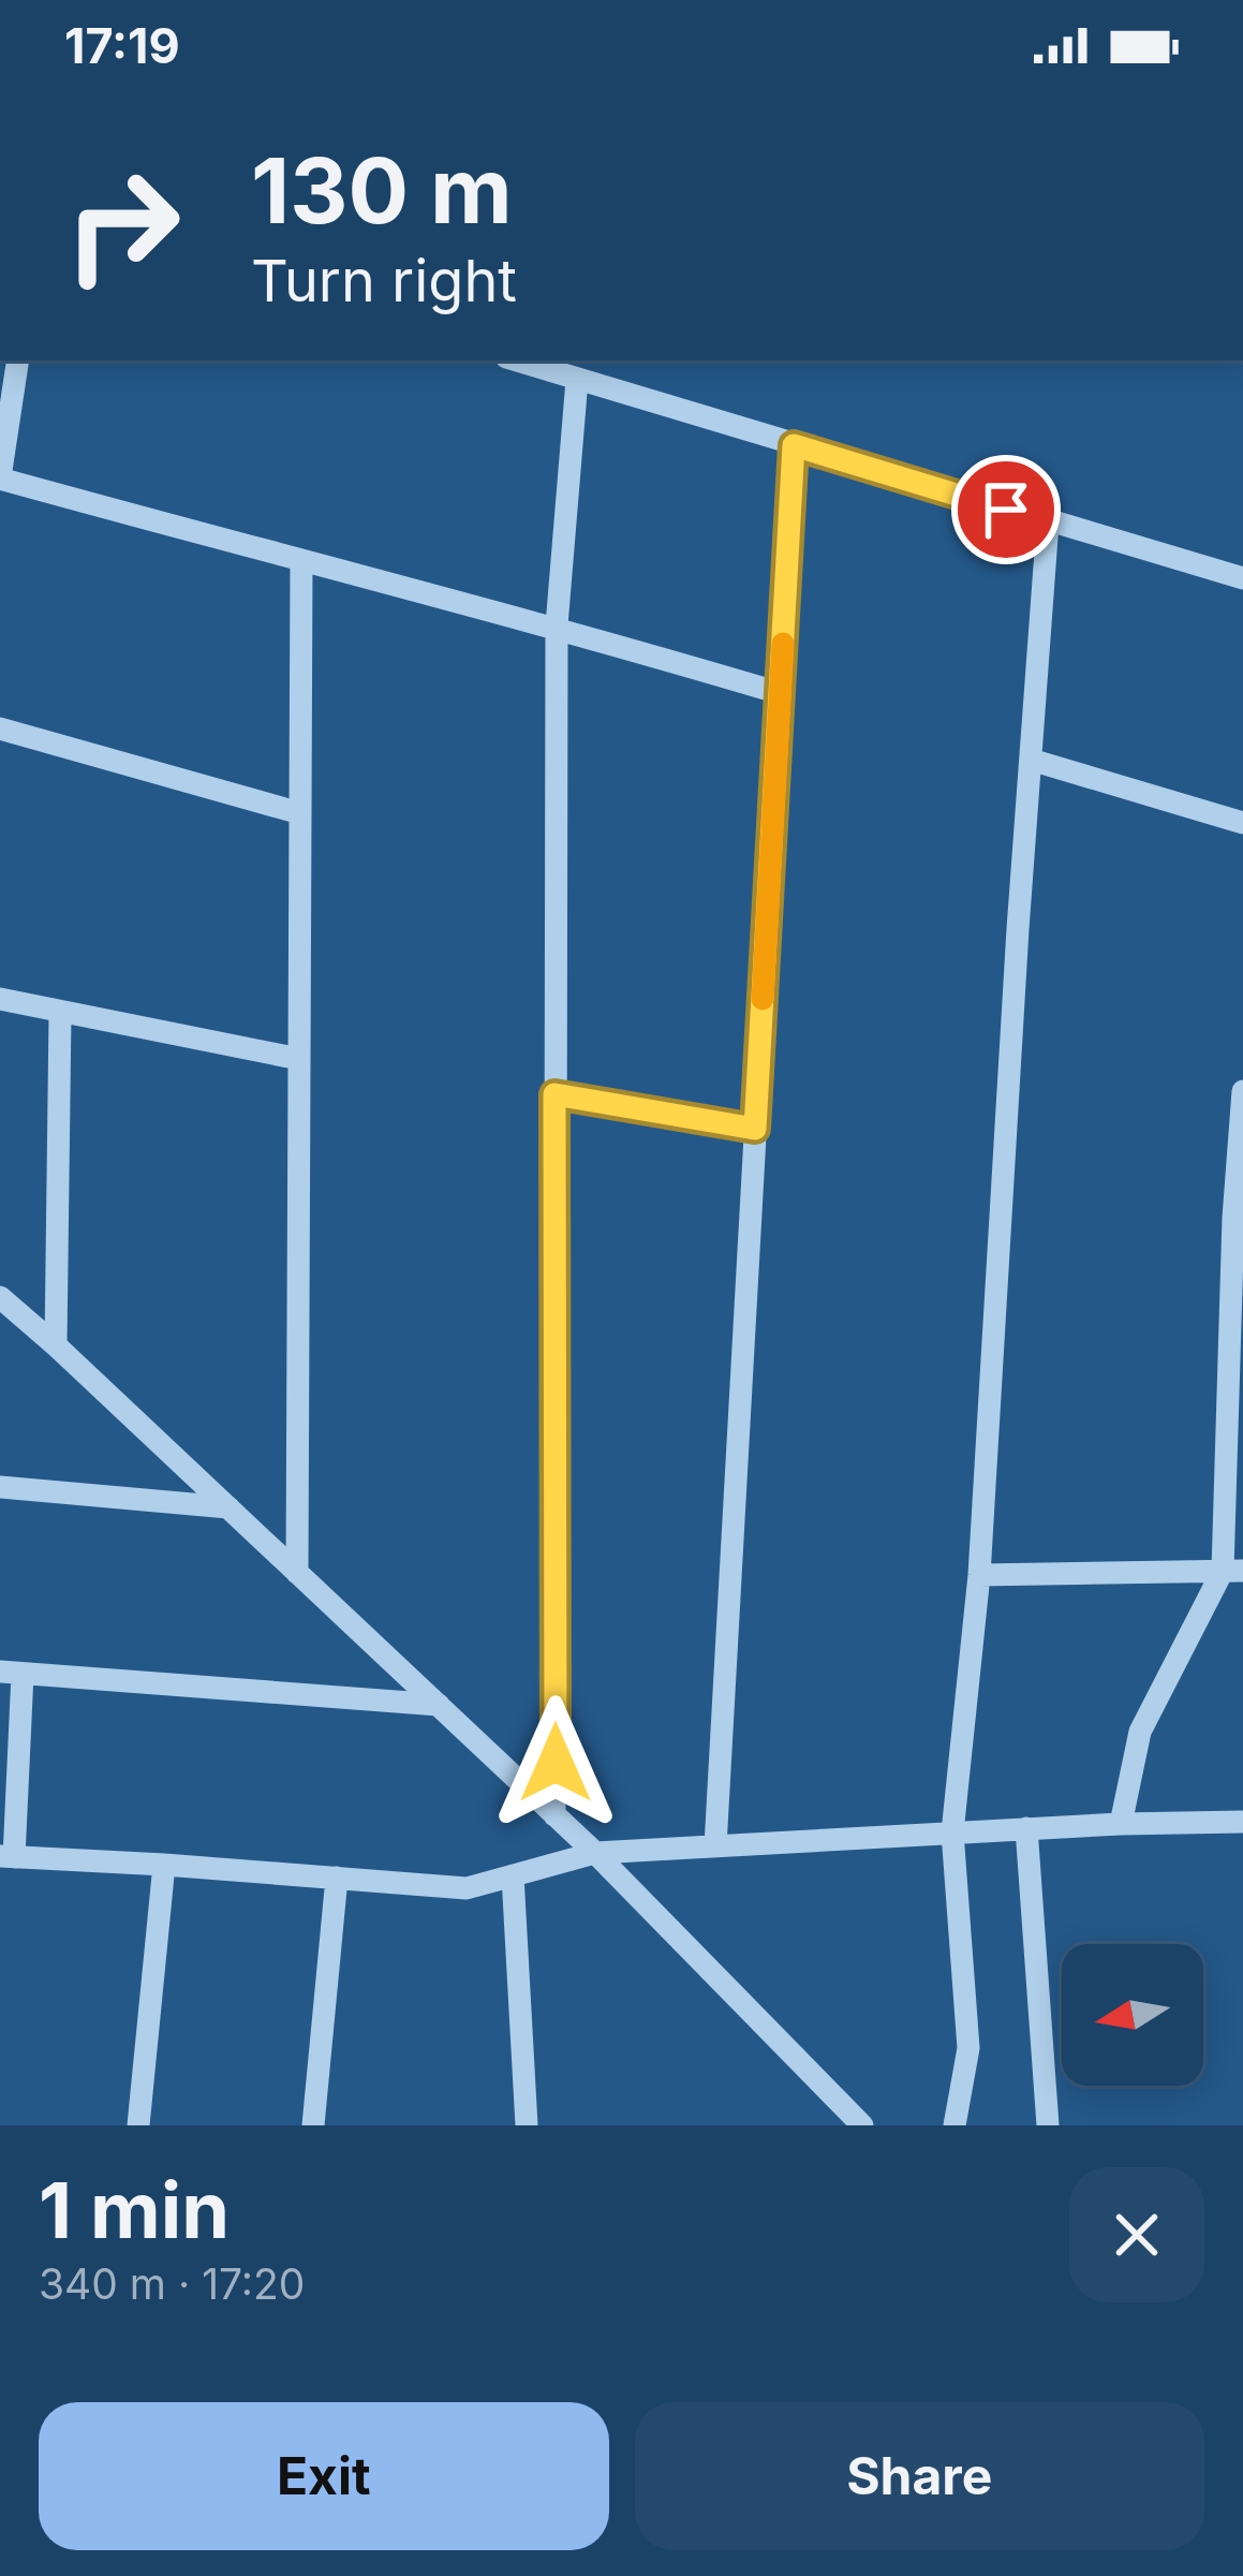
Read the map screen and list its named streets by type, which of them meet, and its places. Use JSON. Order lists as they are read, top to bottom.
{
  "north": "left",
  "page": {
    "status": "17:19",
    "turn": ["130 m", "Turn right"],
    "heading": ["1 min", "340 m · 17:20"],
    "buttons": ["Exit", "Share"]
  }
}
